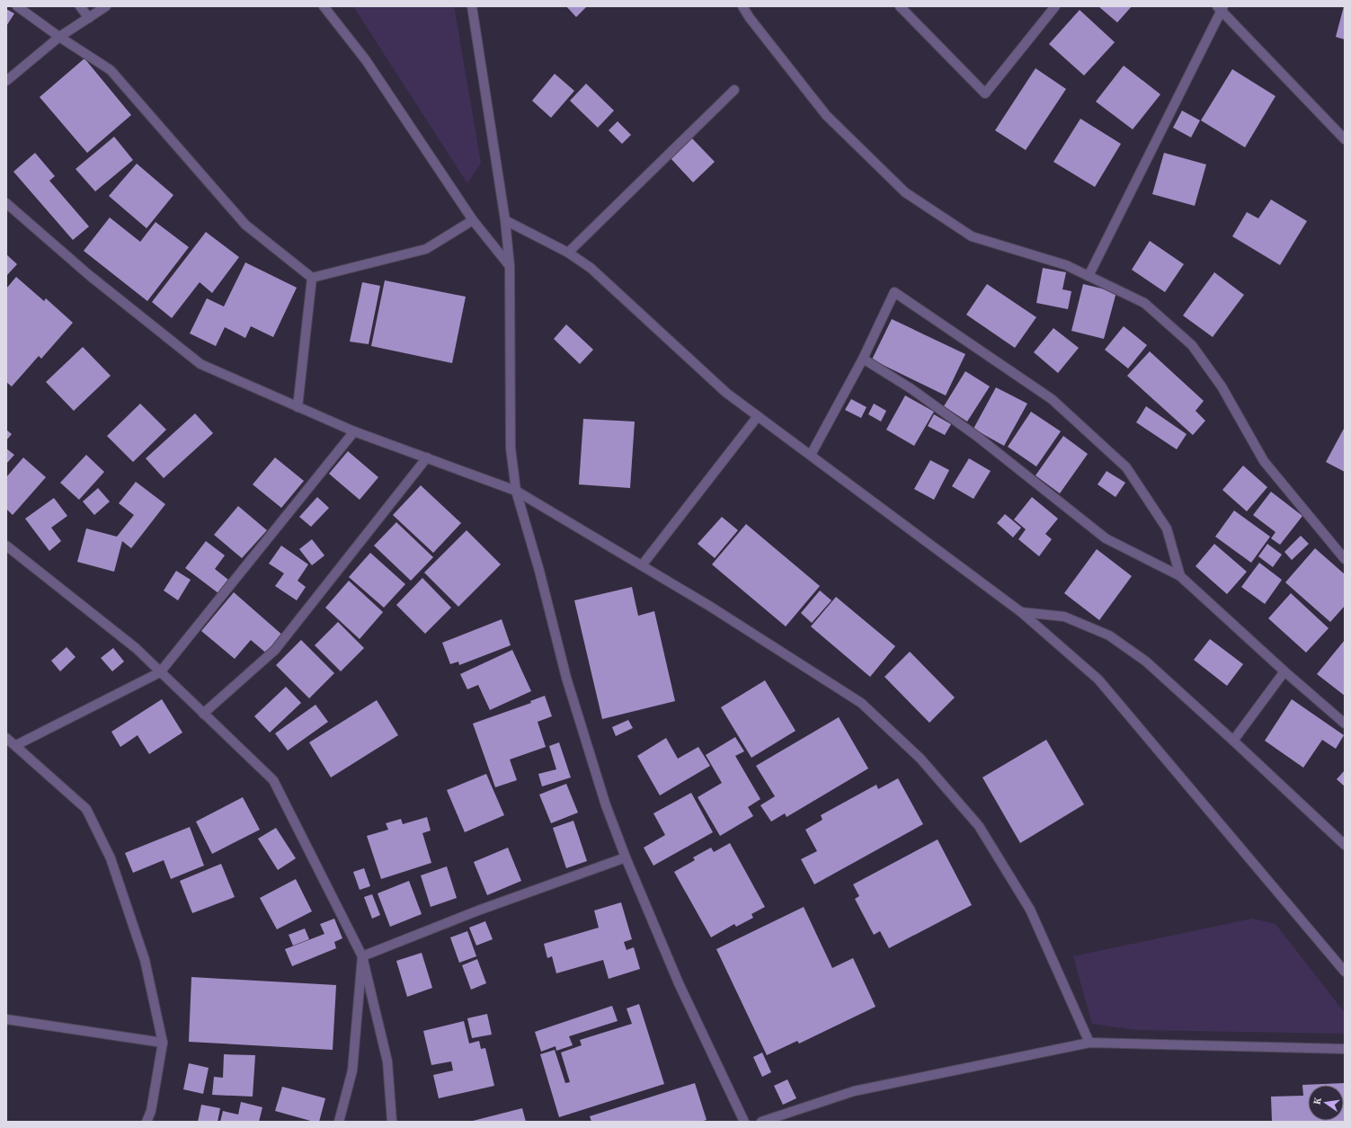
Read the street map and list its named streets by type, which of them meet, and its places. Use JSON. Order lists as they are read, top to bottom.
{
  "north": "left"
}
